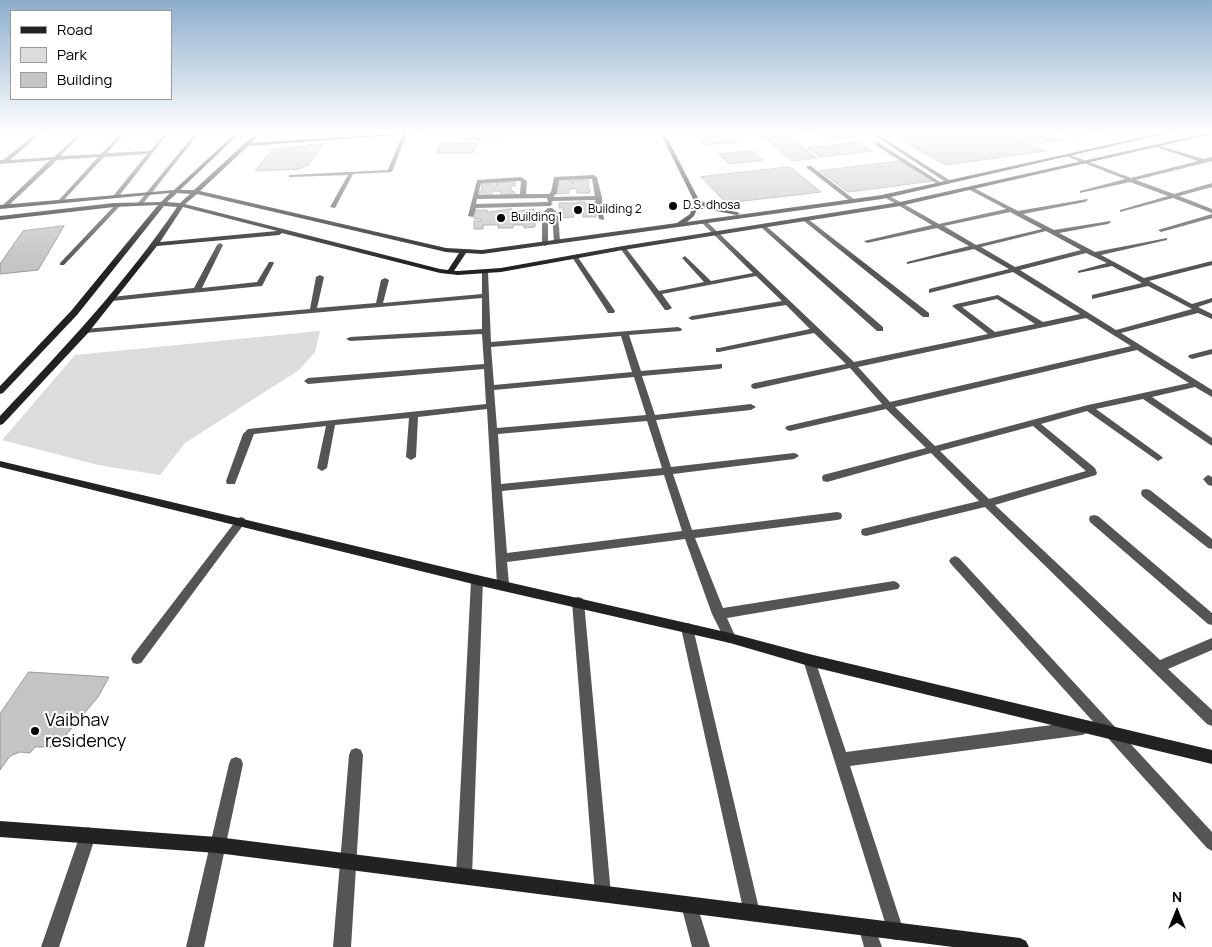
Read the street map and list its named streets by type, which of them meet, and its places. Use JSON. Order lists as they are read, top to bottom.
{
  "places": [
    "D.S. dhosa",
    "Building 2",
    "Building 1",
    "Vaibhav residency"
  ],
  "legend": ["Road", "Park", "Building"],
  "north": "top"
}
